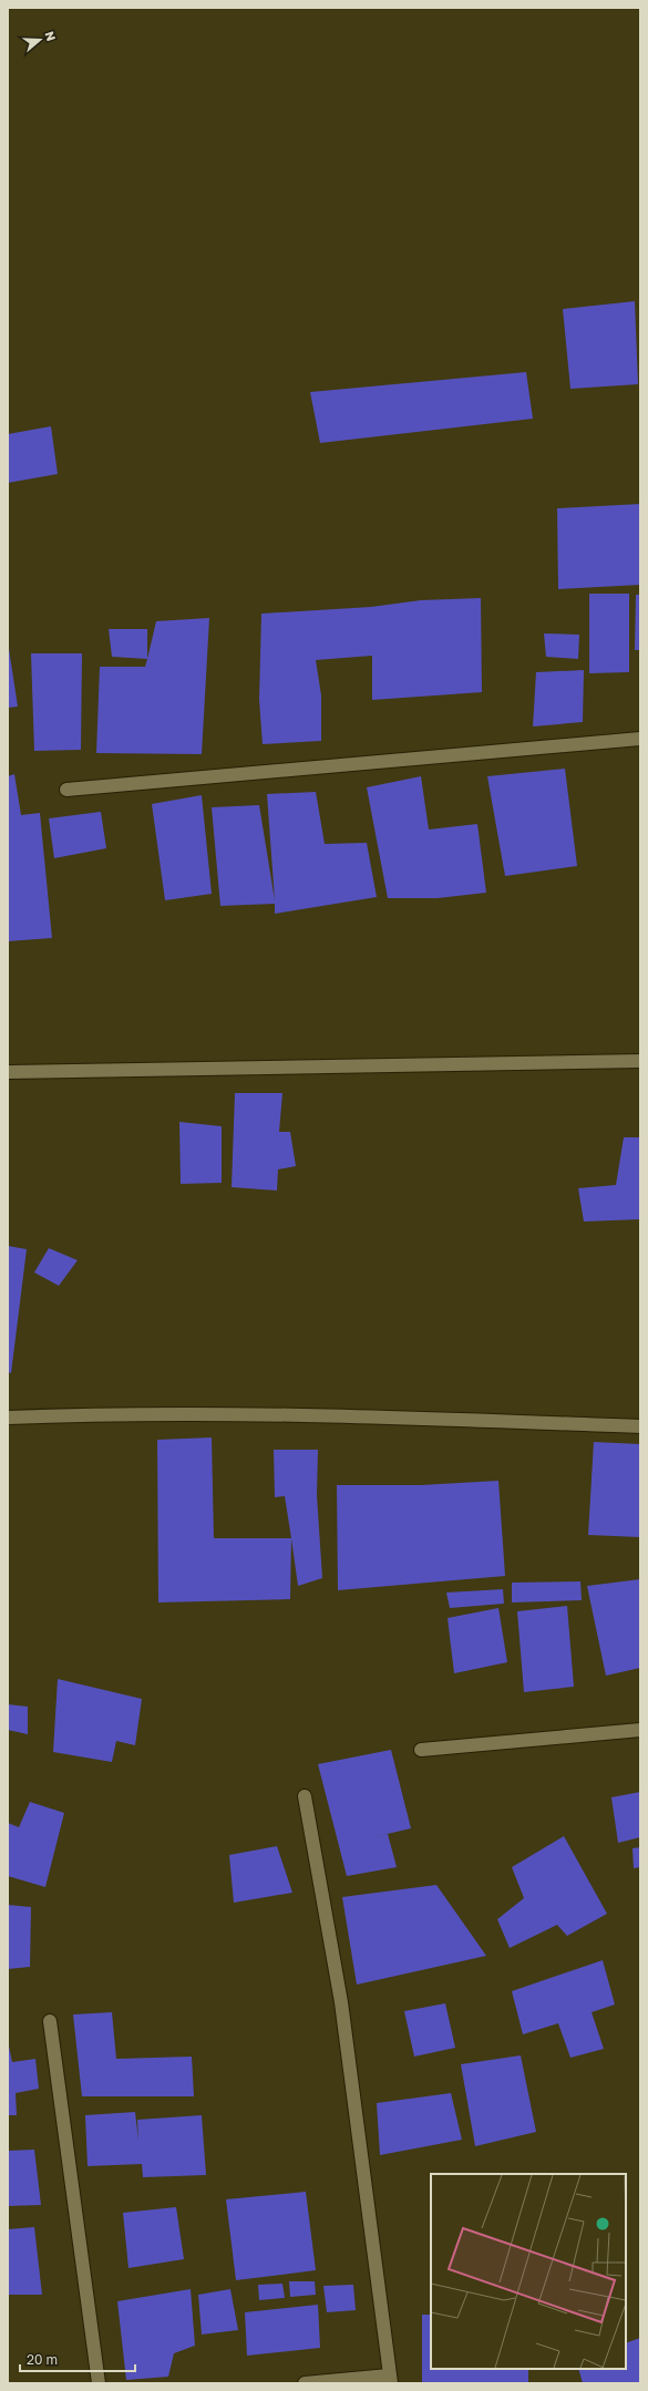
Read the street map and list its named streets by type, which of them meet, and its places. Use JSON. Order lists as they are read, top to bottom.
{
  "scale_bar": "20 m",
  "north": "right"
}
